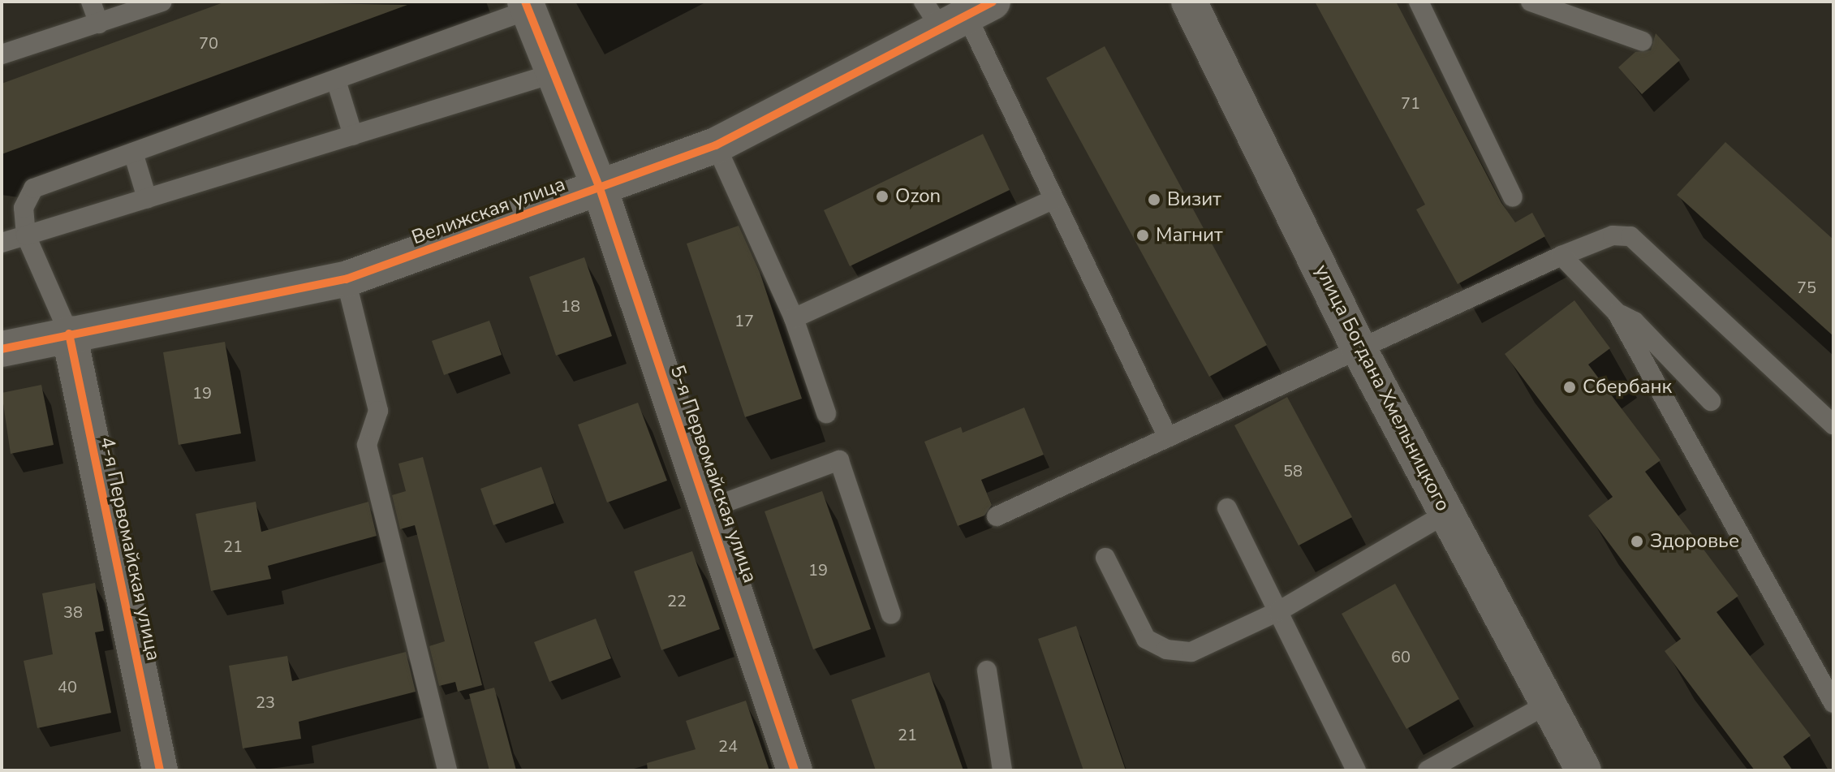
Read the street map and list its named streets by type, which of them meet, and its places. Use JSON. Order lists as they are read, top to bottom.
{
  "streets": {
    "street": [
      "Велижская улица",
      "улица Богдана Хмельницкого",
      "5-я Первомайская улица",
      "4-я Первомайская улица"
    ]
  },
  "crossings": [
    ["Велижская улица", "5-я Первомайская улица"],
    ["Велижская улица", "4-я Первомайская улица"]
  ],
  "places": [
    "Ozon",
    "Визит",
    "Магнит",
    "Сбербанк",
    "Здоровье"
  ],
  "house_numbers": [
    "70",
    "71",
    "75",
    "18",
    "17",
    "19",
    "58",
    "21",
    "19",
    "22",
    "38",
    "60",
    "40",
    "23",
    "21",
    "24"
  ]
}
